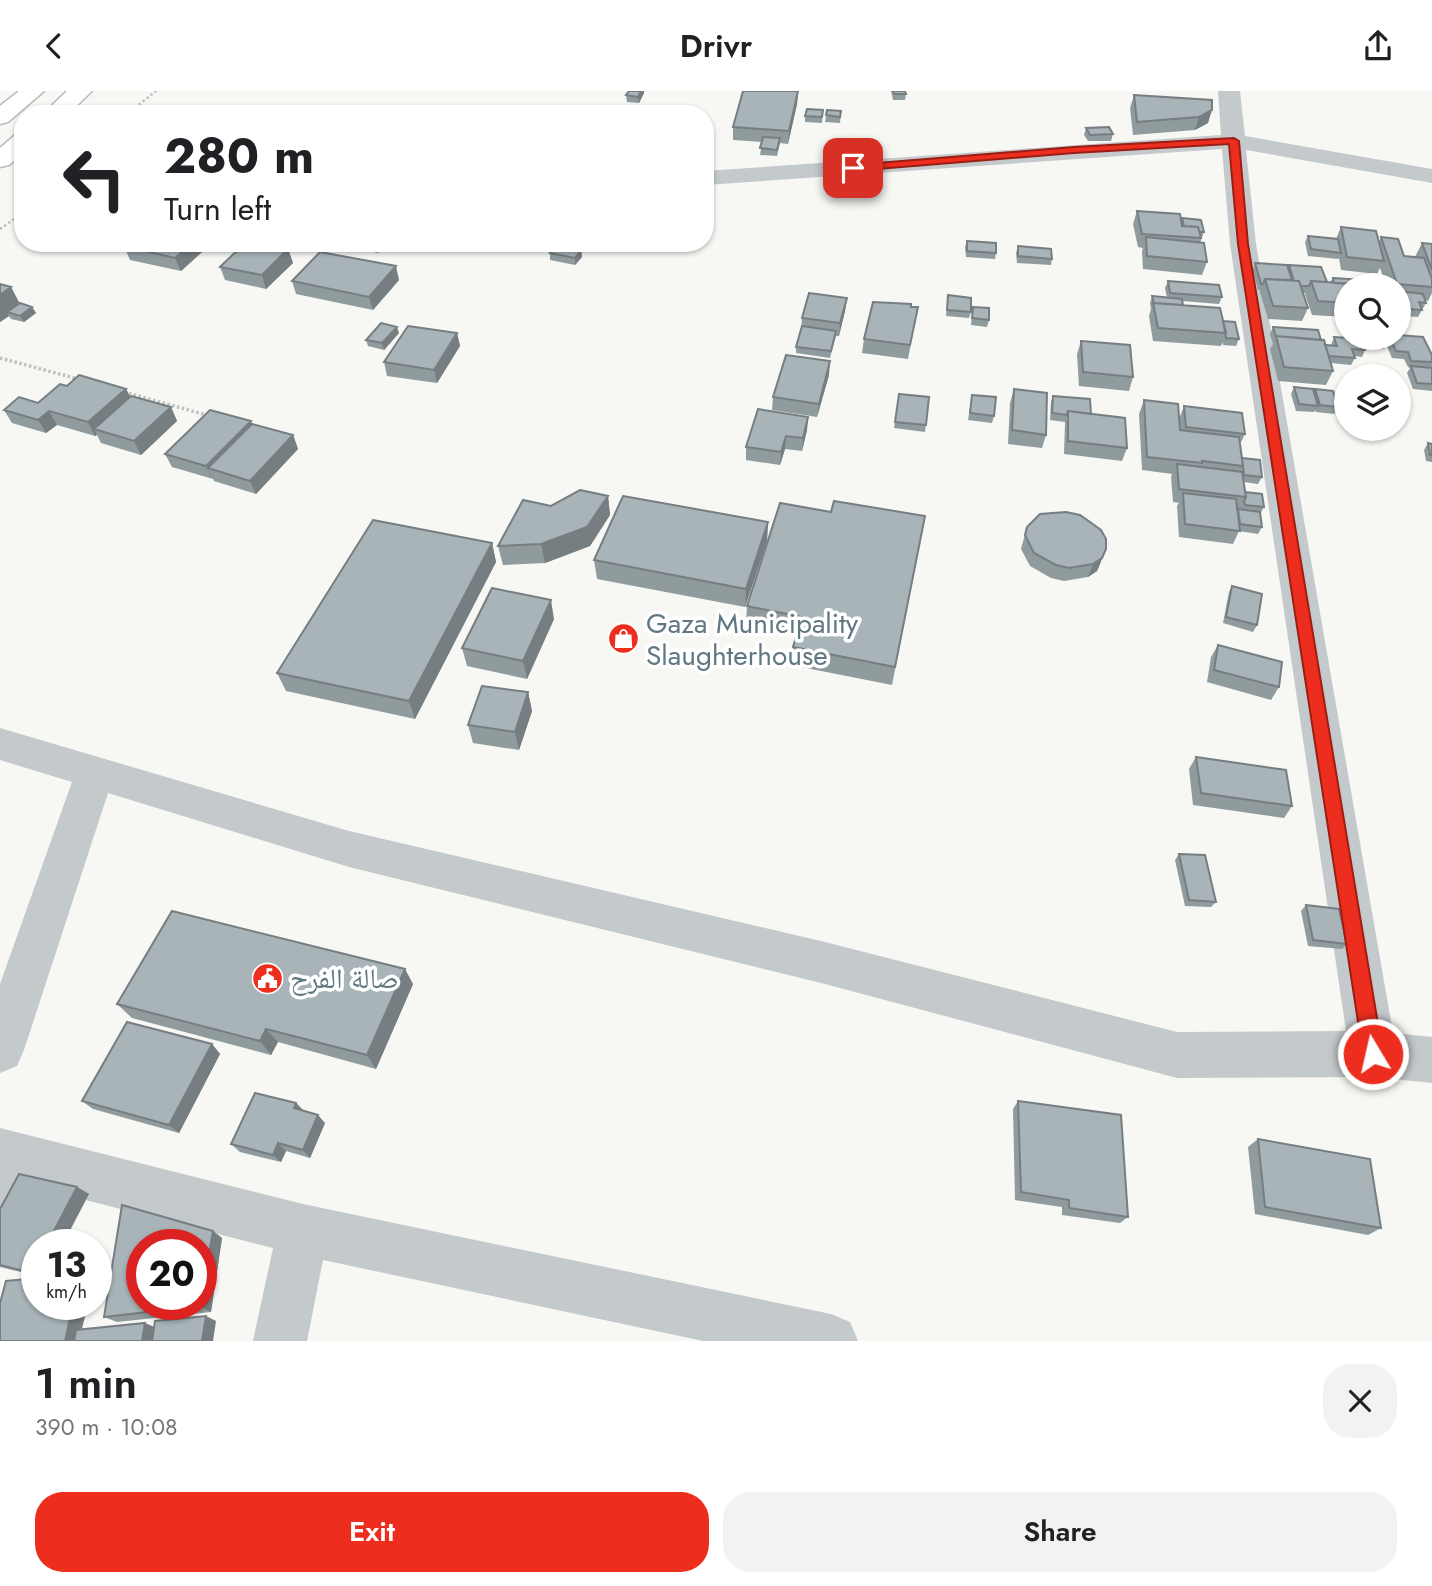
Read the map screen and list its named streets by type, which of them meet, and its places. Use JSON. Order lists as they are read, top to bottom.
{
  "places": {
    "shop": ["Gaza Municipality Slaughterhouse"],
    "public building": ["صالة الفرح"]
  },
  "page": {
    "header": "Drivr",
    "turn": ["280 m", "Turn left"],
    "speed": "13 km/h",
    "limit": "20",
    "heading": ["1 min", "390 m · 10:08"],
    "buttons": ["Exit", "Share"]
  }
}
